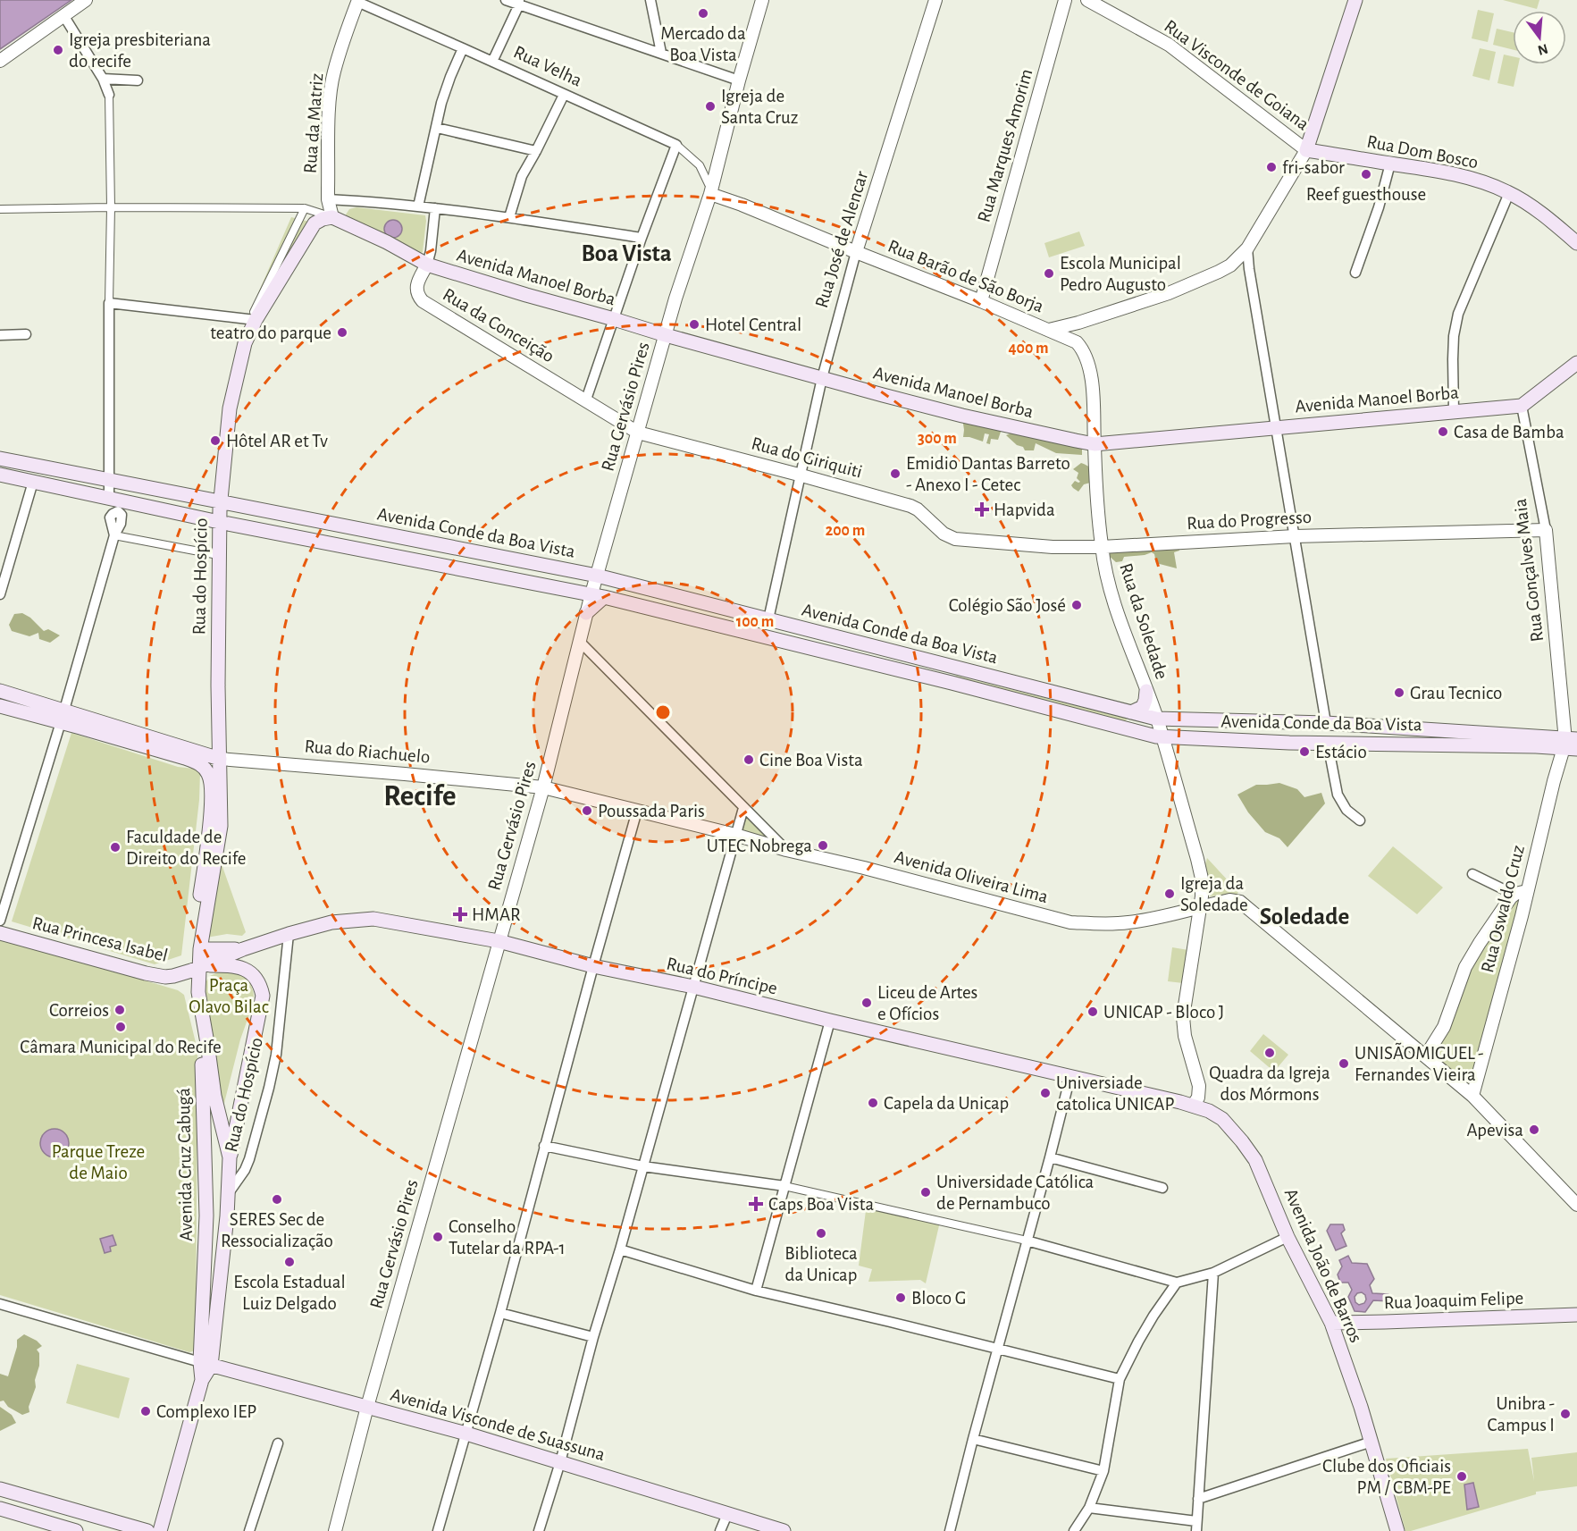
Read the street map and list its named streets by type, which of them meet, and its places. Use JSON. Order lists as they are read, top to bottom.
{
  "streets": {
    "main road": [
      "Rua Dom Bosco",
      "Avenida Manoel Borba",
      "Avenida Conde da Boa Vista",
      "Rua do Hospício",
      "Rua do Riachuelo",
      "Rua Princesa Isabel",
      "Rua do Príncipe",
      "Avenida Cruz Cabugá",
      "Avenida João de Barros",
      "Rua Joaquim Felipe",
      "Avenida Visconde de Suassuna"
    ],
    "street": [
      "Rua Velha",
      "Rua Visconde de Goiana",
      "Rua da Matriz",
      "Rua Marques Amorim",
      "Rua José de Alencar",
      "Rua Barão de São Borja",
      "Rua da Conceição",
      "Rua Gervásio Pires",
      "Rua do Giriquiti",
      "Rua do Progresso",
      "Rua Gonçalves Maia",
      "Rua da Soledade",
      "Avenida Oliveira Lima",
      "Rua Oswaldo Cruz"
    ]
  },
  "crossings": [
    ["Rua Velha", "Rua da Matriz"],
    ["Rua Velha", "Rua Barão de São Borja"],
    ["Rua Velha", "Rua Gervásio Pires"],
    ["Rua Visconde de Goiana", "Rua Dom Bosco"],
    ["Rua Visconde de Goiana", "Rua Barão de São Borja"],
    ["Rua da Matriz", "Avenida Manoel Borba"],
    ["Rua da Matriz", "Rua do Hospício"],
    ["Rua Marques Amorim", "Rua Barão de São Borja"],
    ["Rua Dom Bosco", "Rua Barão de São Borja"],
    ["Rua José de Alencar", "Rua Barão de São Borja"],
    ["Rua José de Alencar", "Avenida Manoel Borba"],
    ["Rua José de Alencar", "Rua do Giriquiti"],
    ["Rua José de Alencar", "Avenida Conde da Boa Vista"],
    ["Rua Barão de São Borja", "Rua Gervásio Pires"],
    ["Rua Barão de São Borja", "Rua da Soledade"],
    ["Avenida Manoel Borba", "Rua da Conceição"],
    ["Avenida Manoel Borba", "Rua Gervásio Pires"],
    ["Avenida Manoel Borba", "Rua Gonçalves Maia"],
    ["Avenida Manoel Borba", "Rua do Hospício"],
    ["Avenida Manoel Borba", "Rua da Soledade"],
    ["Rua da Conceição", "Rua Gervásio Pires"],
    ["Rua da Conceição", "Rua do Giriquiti"],
    ["Rua Gervásio Pires", "Rua do Giriquiti"],
    ["Rua Gervásio Pires", "Avenida Conde da Boa Vista"],
    ["Rua Gervásio Pires", "Rua do Riachuelo"],
    ["Rua Gervásio Pires", "Rua do Príncipe"],
    ["Rua Gervásio Pires", "Avenida Visconde de Suassuna"],
    ["Rua do Giriquiti", "Rua do Progresso"],
    ["Rua do Progresso", "Rua Gonçalves Maia"],
    ["Rua do Progresso", "Rua da Soledade"],
    ["Avenida Conde da Boa Vista", "Rua Gonçalves Maia"],
    ["Avenida Conde da Boa Vista", "Rua do Hospício"],
    ["Avenida Conde da Boa Vista", "Rua da Soledade"],
    ["Avenida Conde da Boa Vista", "Rua Oswaldo Cruz"],
    ["Rua Gonçalves Maia", "Rua Oswaldo Cruz"],
    ["Rua do Hospício", "Rua do Riachuelo"],
    ["Rua do Hospício", "Rua do Príncipe"],
    ["Rua do Hospício", "Avenida Cruz Cabugá"],
    ["Rua da Soledade", "Avenida Oliveira Lima"],
    ["Rua da Soledade", "Rua do Príncipe"],
    ["Rua da Soledade", "Avenida João de Barros"],
    ["Rua do Riachuelo", "Avenida Oliveira Lima"],
    ["Rua do Riachuelo", "Avenida Cruz Cabugá"],
    ["Avenida Oliveira Lima", "Rua Oswaldo Cruz"],
    ["Rua Princesa Isabel", "Avenida Cruz Cabugá"],
    ["Rua do Príncipe", "Avenida João de Barros"],
    ["Avenida Cruz Cabugá", "Avenida Visconde de Suassuna"],
    ["Avenida João de Barros", "Rua Joaquim Felipe"]
  ],
  "districts": ["Boa Vista", "Recife", "Soledade"],
  "parks": ["Praça Olavo Bilac", "Parque Treze de Maio"],
  "places": {
    "other": [
      "Mercado da Boa Vista",
      "Igreja presbiteriana do recife",
      "Igreja de Santa Cruz",
      "fri-sabor",
      "Reef guesthouse",
      "Escola Municipal Pedro Augusto",
      "Hotel Central",
      "teatro do parque",
      "Casa de Bamba",
      "Hôtel AR et Tv",
      "Emidio Dantas Barreto - Anexo I - Cetec",
      "Colégio São José",
      "Grau Tecnico",
      "Estácio",
      "Cine Boa Vista",
      "Poussada Paris",
      "UTEC Nobrega",
      "Faculdade de Direito do Recife",
      "Igreja da Soledade",
      "Liceu de Artes e Ofícios",
      "Correios",
      "UNICAP - Bloco J",
      "Câmara Municipal do Recife",
      "Quadra da Igreja dos Mórmons",
      "UNISÃOMIGUEL - Fernandes Vieira",
      "Universiade catolica UNICAP",
      "Capela da Unicap",
      "Apevisa",
      "Universidade Católica de Pernambuco",
      "SERES Sec de Ressocialização",
      "Biblioteca da Unicap",
      "Conselho Tutelar da RPA-1",
      "Escola Estadual Luiz Delgado",
      "Bloco G",
      "Complexo IEP",
      "Unibra - Campus I",
      "Clube dos Oficiais PM / CBM-PE"
    ],
    "health": ["Hapvida", "HMAR", "Caps Boa Vista"]
  },
  "north": "bottom",
  "rings": [
    "400 m",
    "300 m",
    "200 m",
    "100 m"
  ]
}
